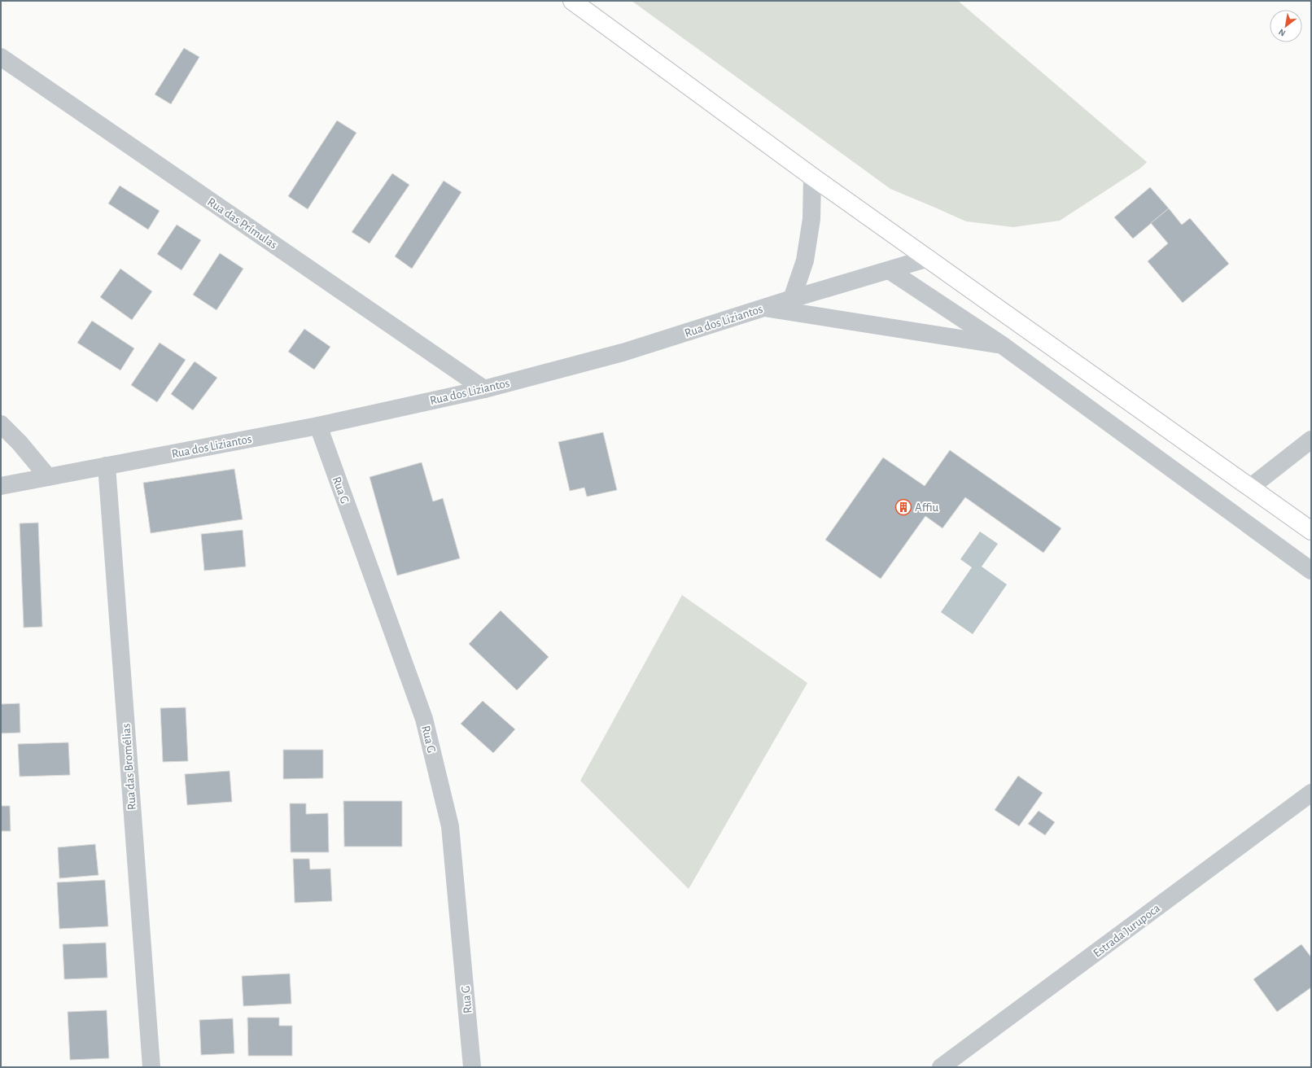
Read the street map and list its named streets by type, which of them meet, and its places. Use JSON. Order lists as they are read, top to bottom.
{
  "streets": {
    "street": [
      "Rua das Prímulas",
      "Rua dos Liziantos",
      "Rua G",
      "Rua das Bromélias",
      "Estrada Jurupoca"
    ]
  },
  "crossings": [
    ["Rua das Prímulas", "Rua dos Liziantos"],
    ["Rua dos Liziantos", "Rua G"],
    ["Rua dos Liziantos", "Rua das Bromélias"]
  ],
  "places": {
    "building": ["Affiu"]
  },
  "north": "bottom left"
}
